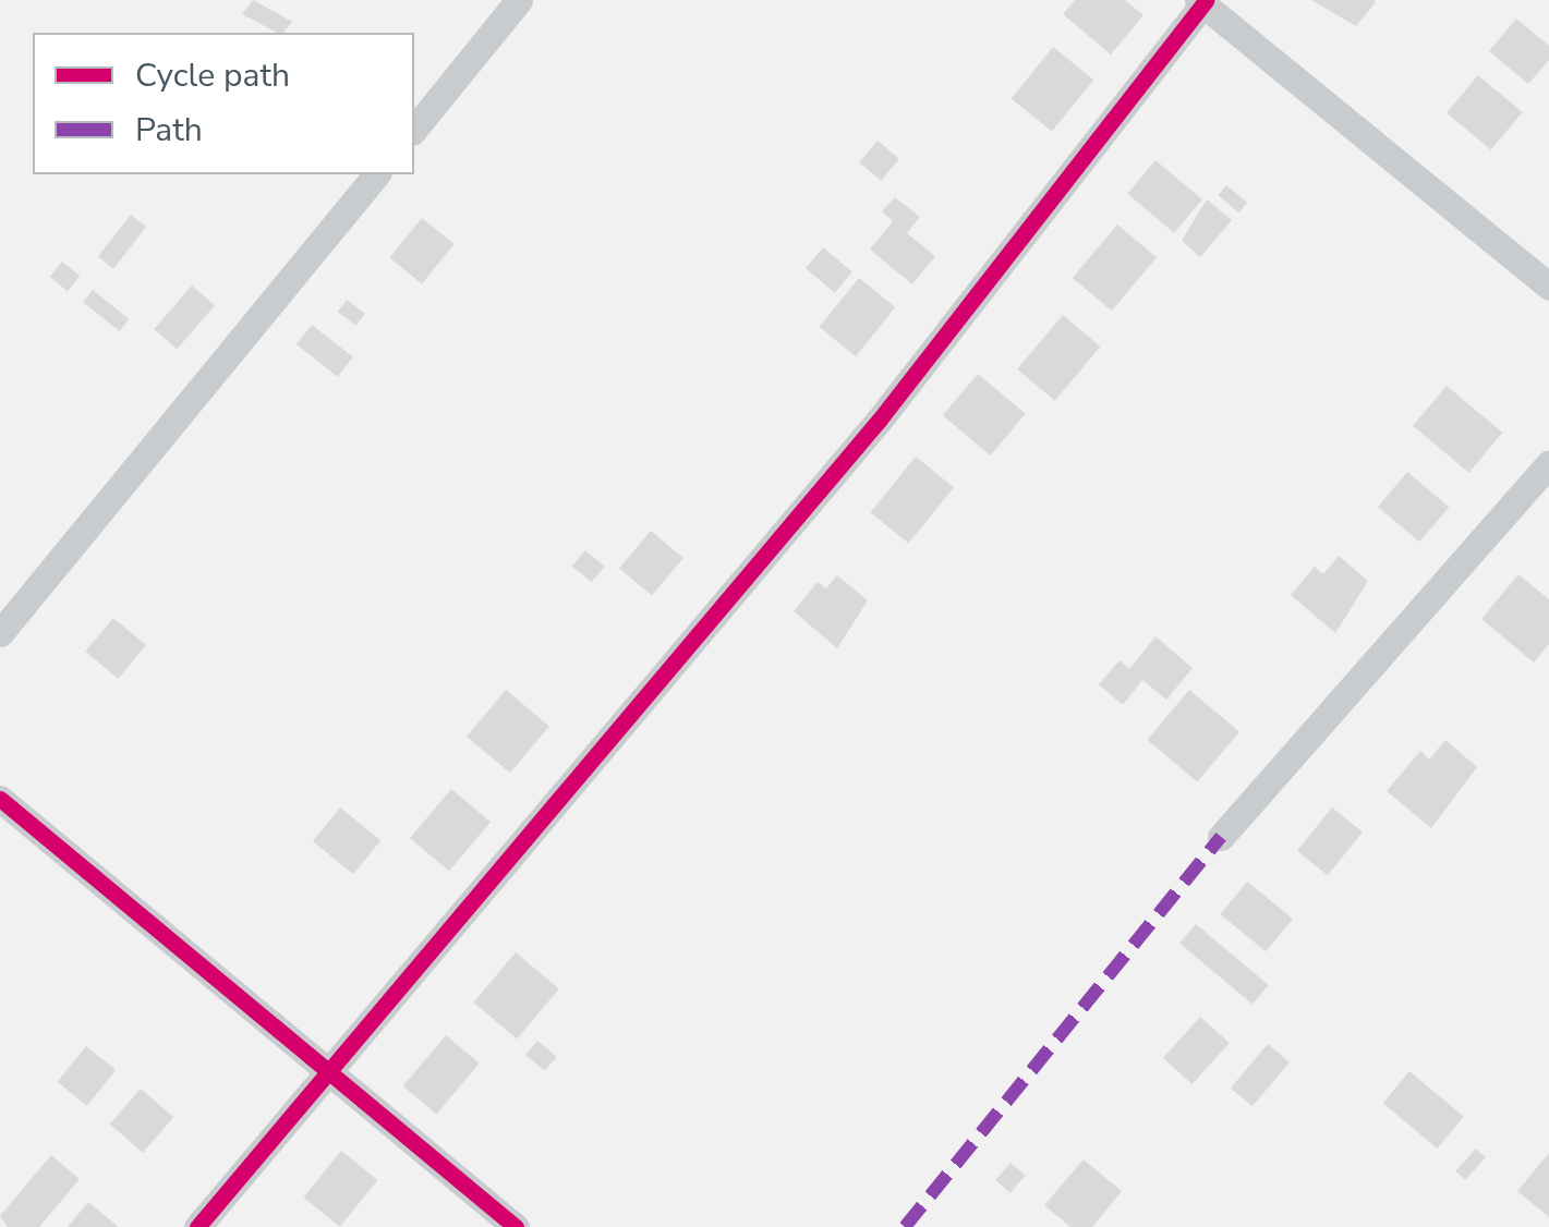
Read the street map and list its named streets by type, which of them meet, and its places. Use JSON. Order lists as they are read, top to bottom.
{
  "legend": ["Cycle path", "Path"]
}
